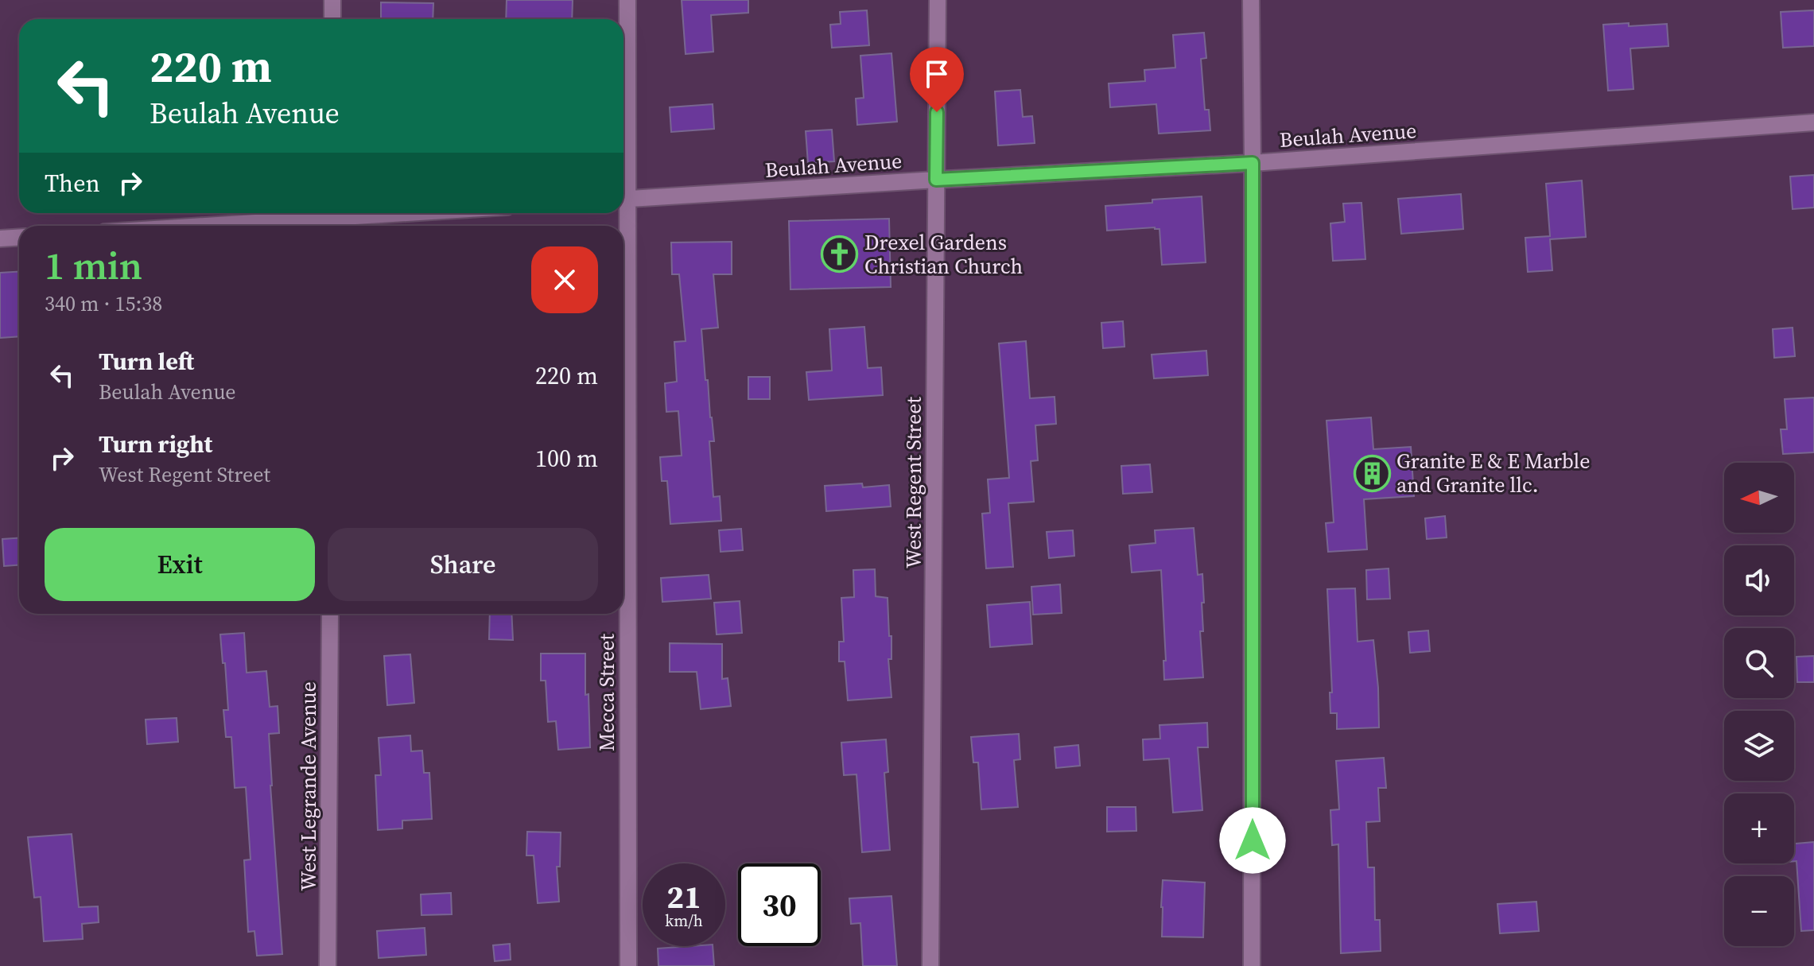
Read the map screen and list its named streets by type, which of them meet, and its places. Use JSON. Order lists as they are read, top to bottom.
{
  "streets": {
    "street": [
      "Beulah Avenue",
      "West Regent Street",
      "Mecca Street",
      "West Legrande Avenue"
    ]
  },
  "crossings": [
    ["Beulah Avenue", "West Regent Street"]
  ],
  "places": {
    "church": ["Drexel Gardens Christian Church"],
    "building": ["Granite E & E Marble and Granite llc."]
  },
  "north": "left",
  "page": {
    "turn": ["220 m", "Beulah Avenue"],
    "then": "Then",
    "heading": ["1 min", "340 m · 15:38"],
    "list": [
      {
        "name": "Turn left",
        "note": "Beulah Avenue",
        "value": "220 m"
      },
      {
        "name": "Turn right",
        "note": "West Regent Street",
        "value": "100 m"
      }
    ],
    "map_buttons": ["+", "−"],
    "buttons": ["Exit", "Share"],
    "speed": "21 km/h",
    "limit": "30"
  }
}
